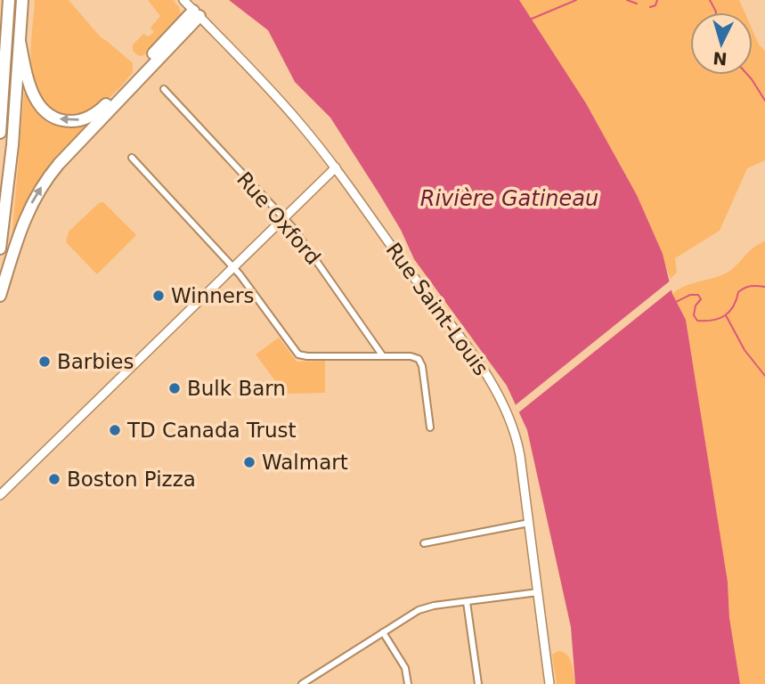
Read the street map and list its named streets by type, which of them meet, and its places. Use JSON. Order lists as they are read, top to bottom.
{
  "streets": {
    "main road": ["Rue Saint-Louis"],
    "street": ["Rue Oxford"]
  },
  "water": ["Rivière Gatineau"],
  "places": [
    "Winners",
    "Barbies",
    "Bulk Barn",
    "TD Canada Trust",
    "Walmart",
    "Boston Pizza"
  ],
  "north": "bottom"
}
